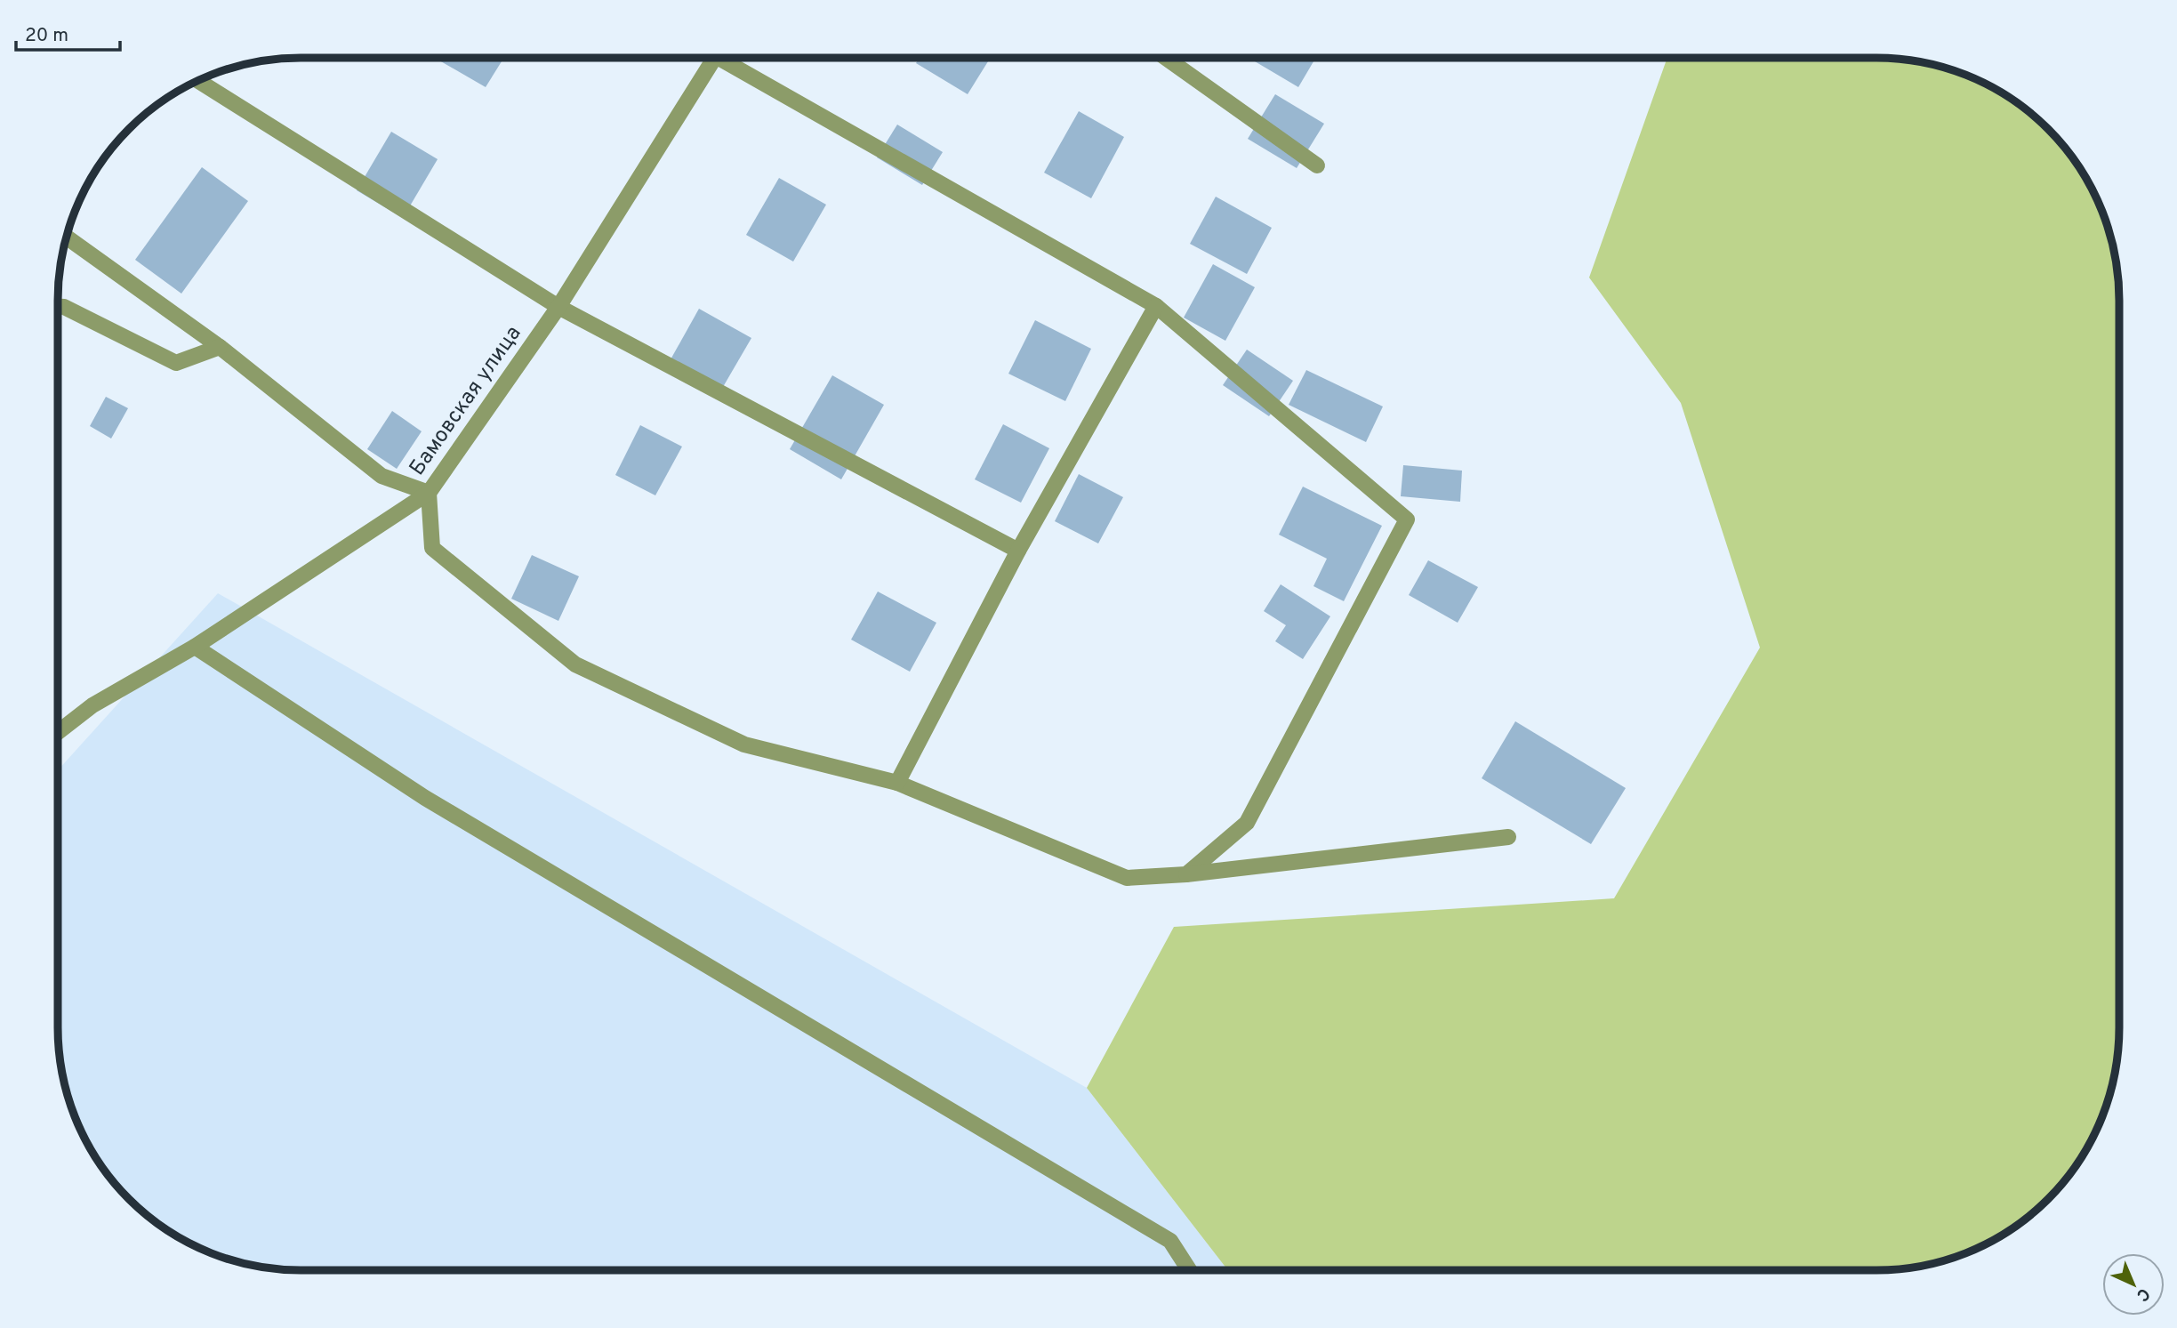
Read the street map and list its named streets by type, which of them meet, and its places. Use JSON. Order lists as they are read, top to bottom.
{
  "streets": {
    "street": ["Бамовская улица"]
  },
  "scale_bar": "20 m",
  "north": "bottom right"
}
